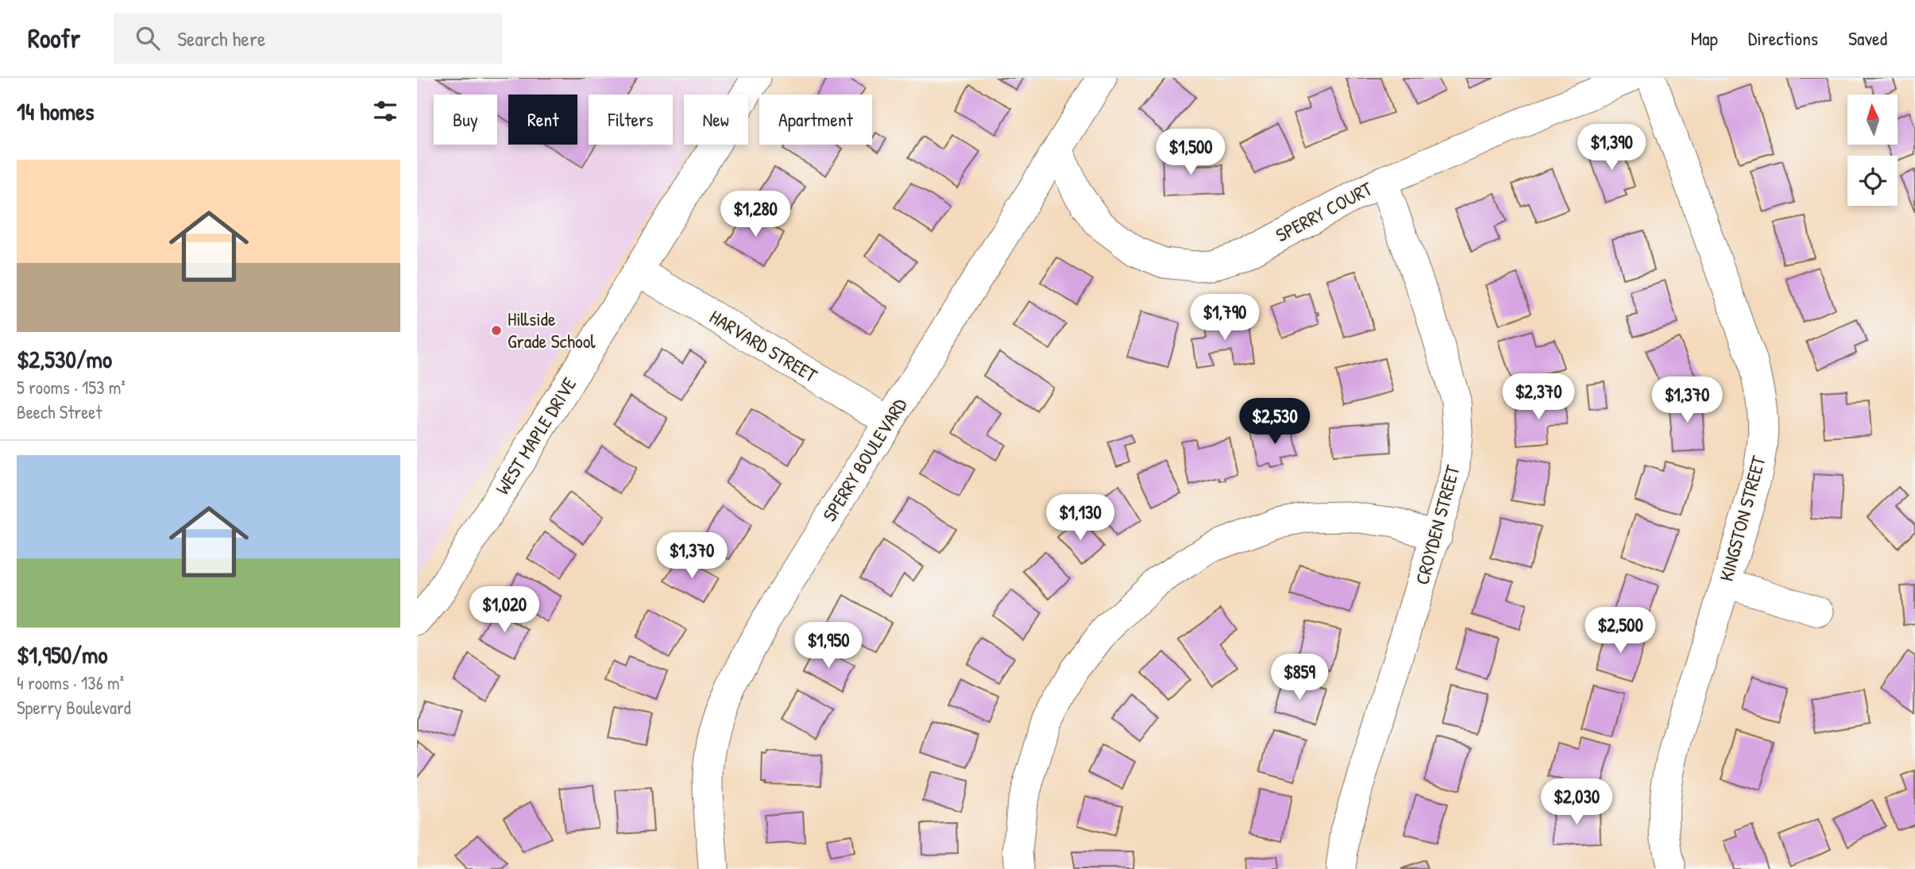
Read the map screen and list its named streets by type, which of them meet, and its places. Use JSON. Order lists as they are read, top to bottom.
{
  "streets": {
    "street": [
      "SPERRY COURT",
      "HARVARD STREET",
      "WEST MAPLE DRIVE",
      "SPERRY BOULEVARD",
      "KINGSTON STREET",
      "CROYDEN STREET"
    ]
  },
  "crossings": [
    ["SPERRY COURT", "SPERRY BOULEVARD"],
    ["SPERRY COURT", "CROYDEN STREET"],
    ["HARVARD STREET", "WEST MAPLE DRIVE"],
    ["HARVARD STREET", "SPERRY BOULEVARD"]
  ],
  "places": ["Hillside Grade School"],
  "north": "top",
  "page": {
    "header": "Roofr",
    "search": "Search here",
    "nav": ["Map", "Directions", "Saved"],
    "heading": "14 homes",
    "chip": [
      "Buy",
      "Rent",
      "Filters",
      "New",
      "Apartment"
    ],
    "price": [
      "$1,390",
      "$1,500",
      "$1,280",
      "$1,790",
      "$2,370",
      "$1,370",
      "$2,530",
      "$1,130",
      "$1,370",
      "$1,020",
      "$2,500",
      "$1,950",
      "$859",
      "$2,030"
    ],
    "list": [
      {
        "name": "$2,530/mo",
        "note": "5 rooms · 153 m² · Beech Street"
      },
      {
        "name": "$1,950/mo",
        "note": "4 rooms · 136 m² · Sperry Boulevard"
      }
    ]
  }
}
